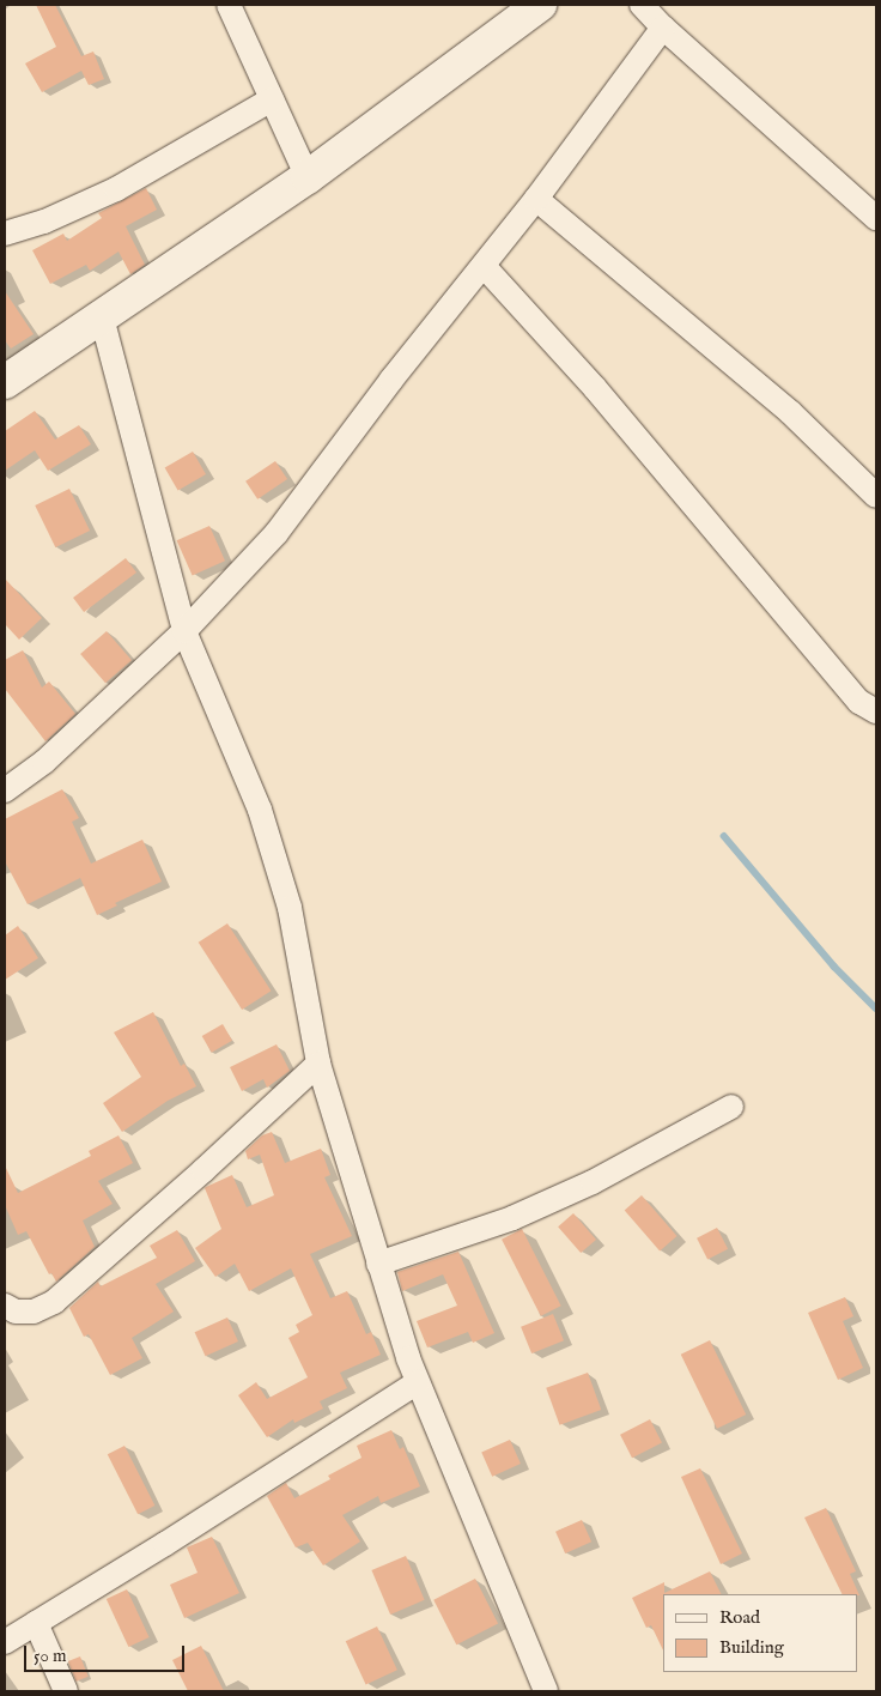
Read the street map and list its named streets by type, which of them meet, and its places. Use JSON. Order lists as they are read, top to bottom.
{
  "legend": ["Road", "Building"],
  "scale_bar": "50 m"
}
